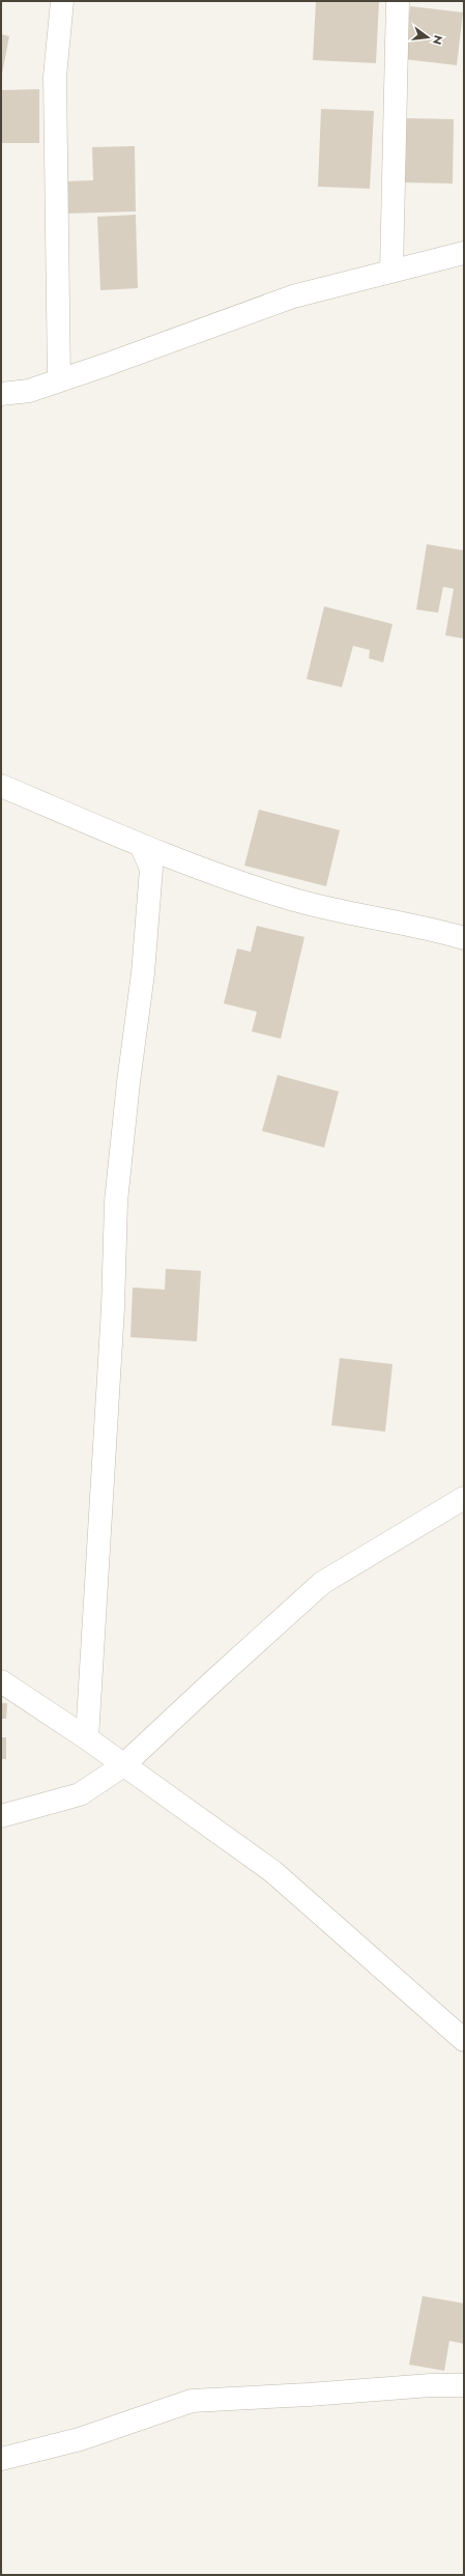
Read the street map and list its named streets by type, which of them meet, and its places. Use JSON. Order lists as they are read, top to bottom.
{
  "north": "right"
}
